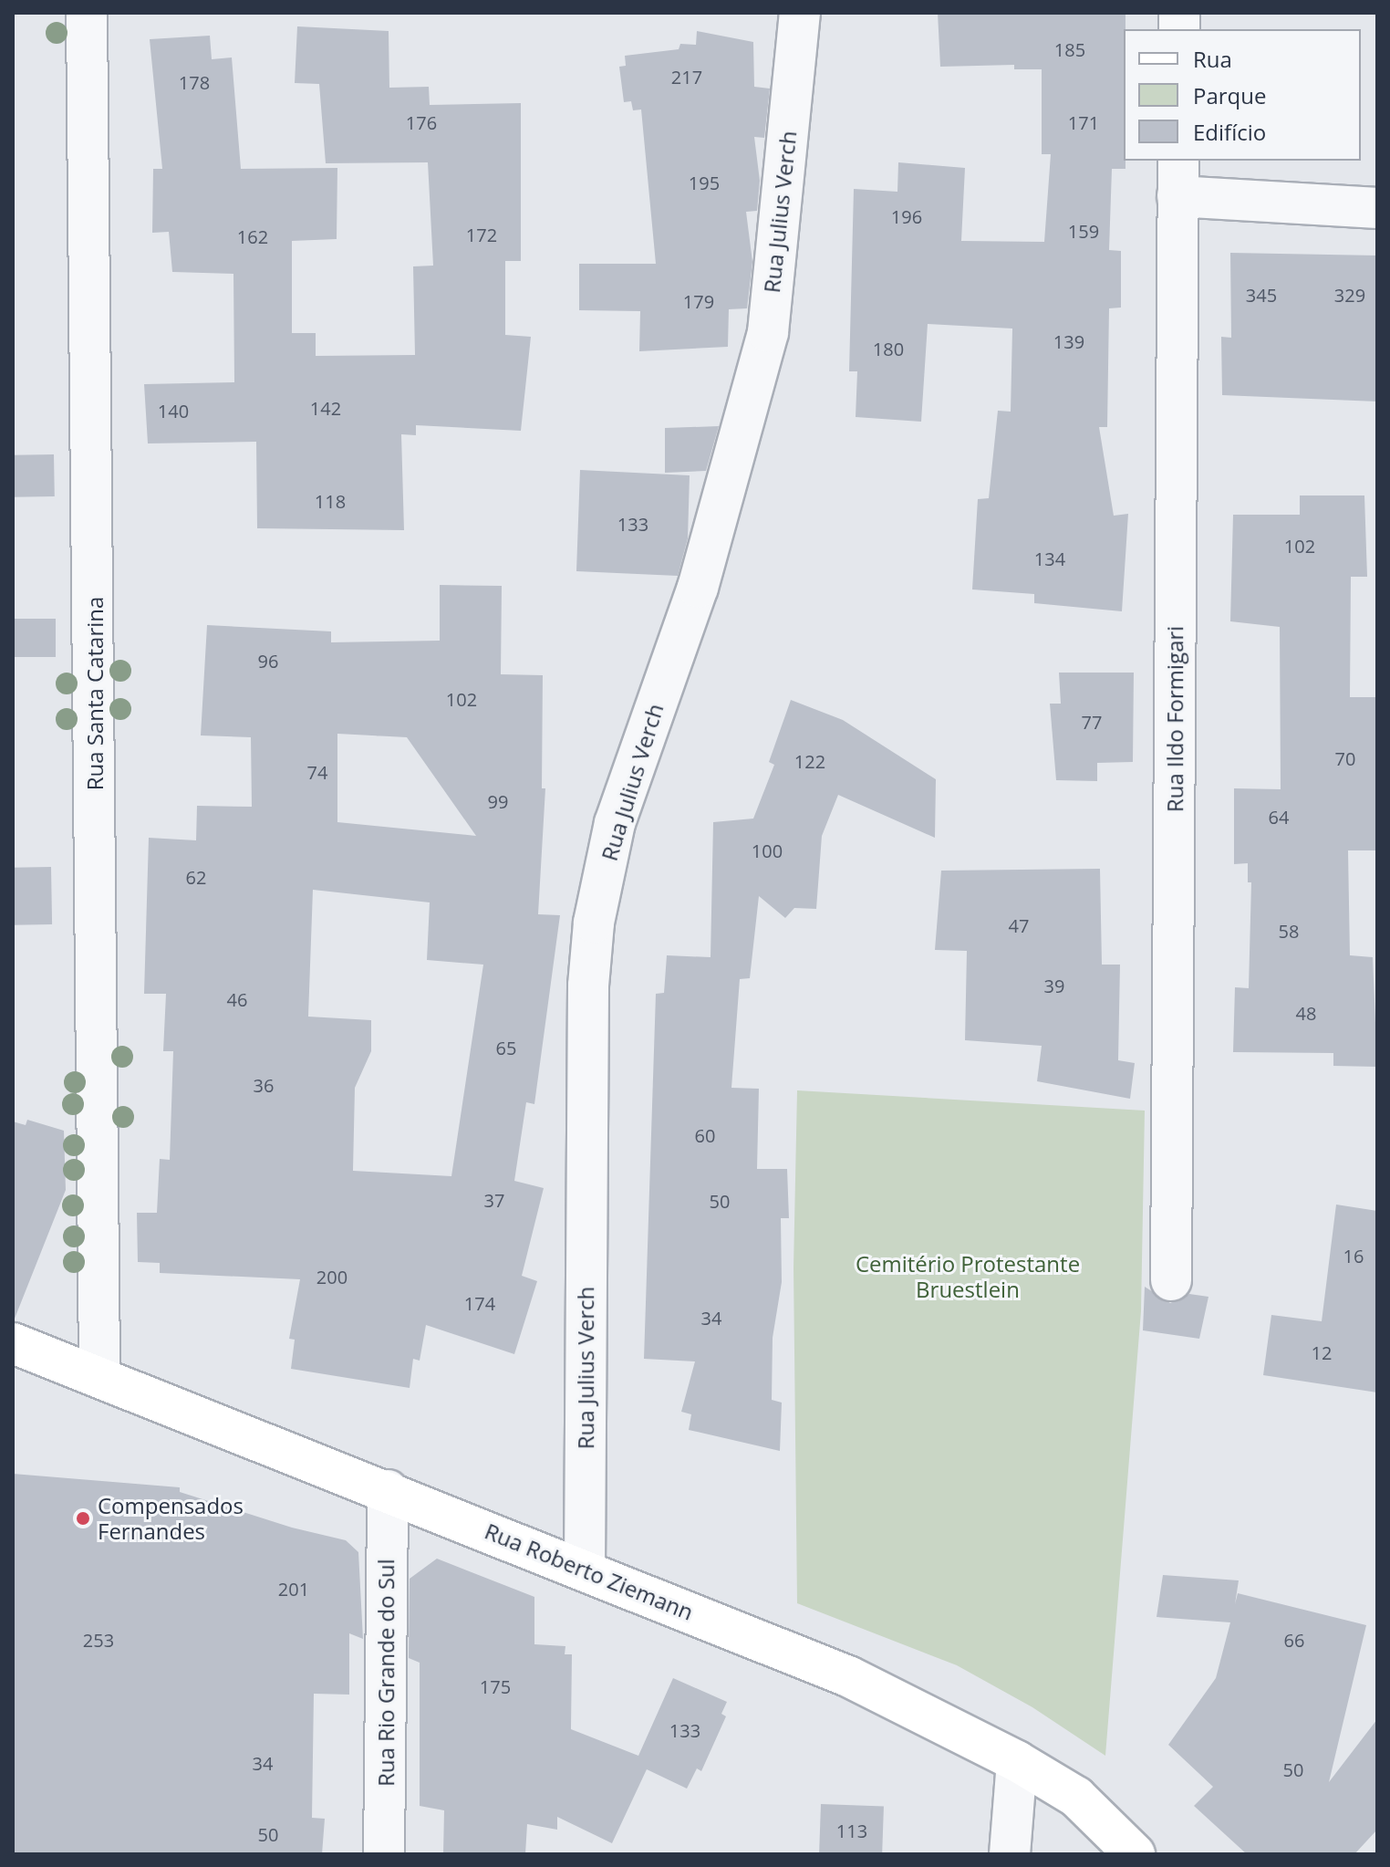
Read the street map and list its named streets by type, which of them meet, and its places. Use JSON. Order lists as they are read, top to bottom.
{
  "streets": {
    "main road": ["Rua Roberto Ziemann"],
    "street": [
      "Rua Julius Verch",
      "Rua Santa Catarina",
      "Rua Ildo Formigari",
      "Rua Rio Grande do Sul"
    ]
  },
  "crossings": [
    ["Rua Julius Verch", "Rua Roberto Ziemann"],
    ["Rua Santa Catarina", "Rua Roberto Ziemann"],
    ["Rua Roberto Ziemann", "Rua Rio Grande do Sul"]
  ],
  "parks": ["Cemitério Protestante Bruestlein"],
  "places": ["Compensados Fernandes"],
  "house_numbers": [
    "185",
    "217",
    "178",
    "176",
    "171",
    "195",
    "196",
    "159",
    "172",
    "162",
    "345",
    "329",
    "179",
    "139",
    "180",
    "142",
    "140",
    "118",
    "133",
    "102",
    "134",
    "96",
    "102",
    "77",
    "70",
    "122",
    "74",
    "99",
    "64",
    "100",
    "62",
    "47",
    "58",
    "39",
    "46",
    "48",
    "65",
    "36",
    "60",
    "37",
    "50",
    "16",
    "200",
    "174",
    "34",
    "12",
    "201",
    "253",
    "66",
    "175",
    "133",
    "34",
    "50",
    "113",
    "50"
  ],
  "legend": ["Rua", "Parque", "Edifício"]
}
